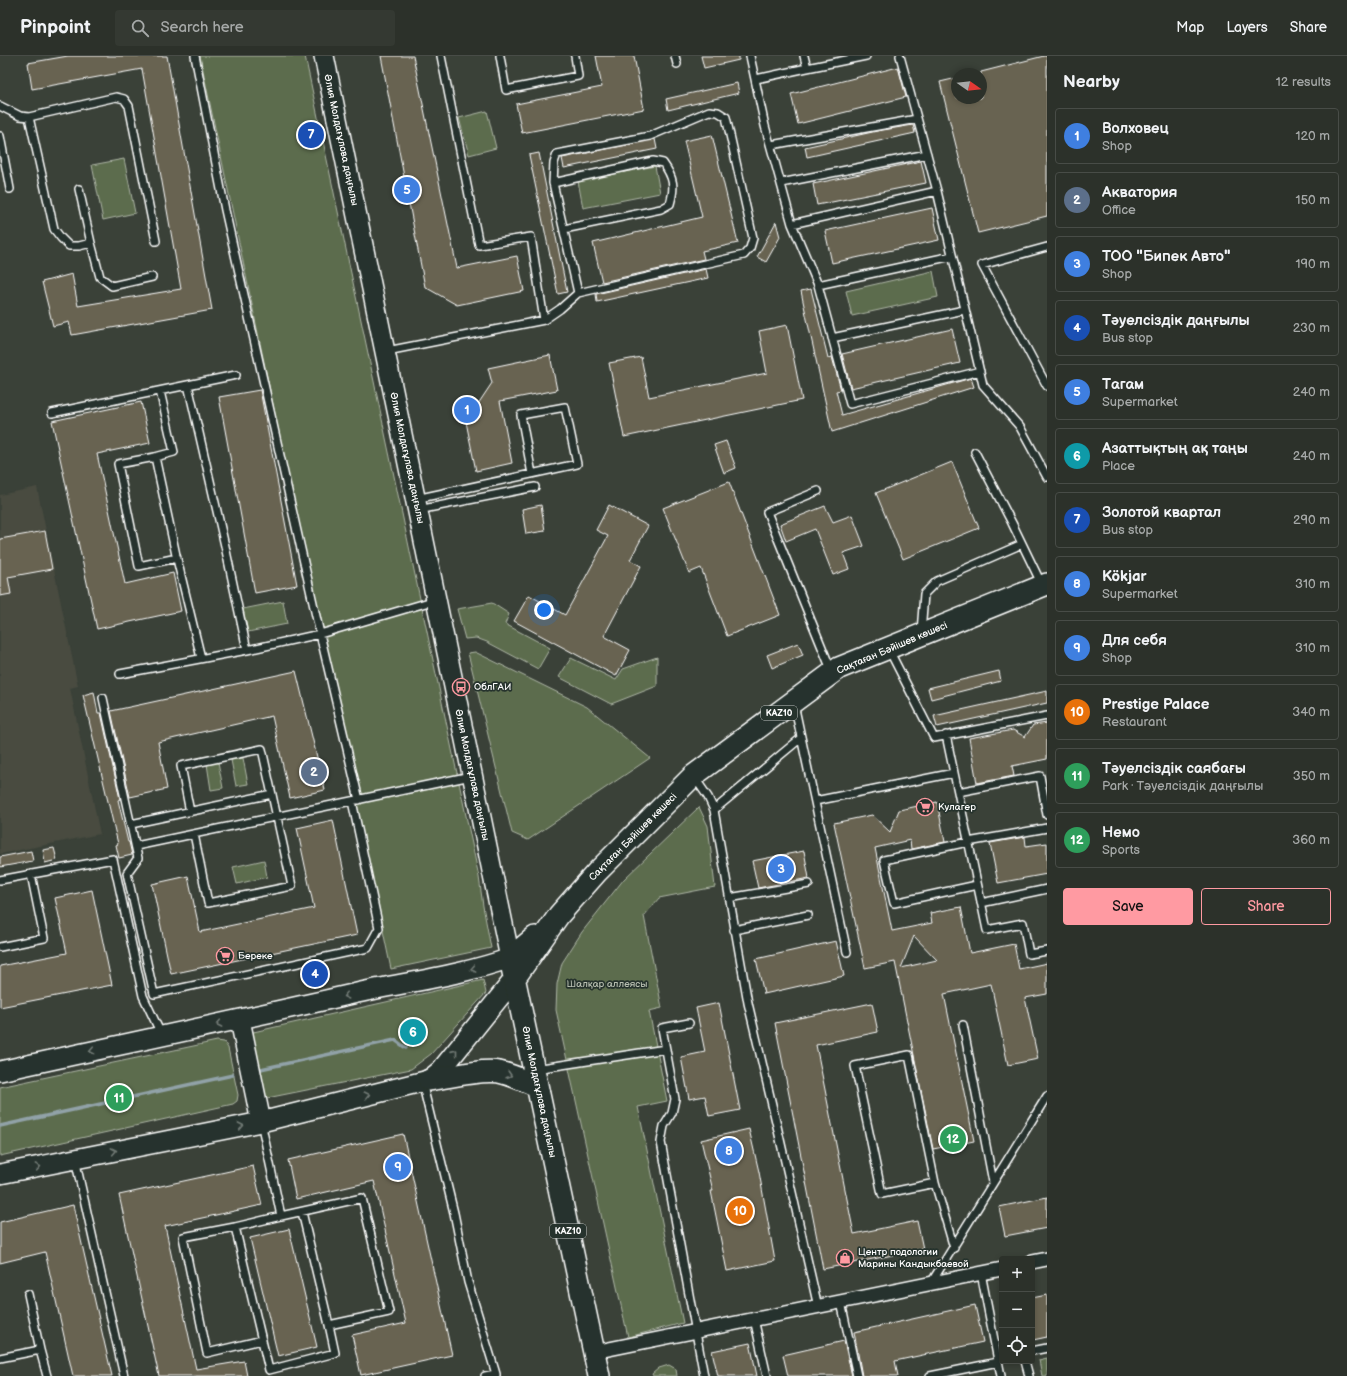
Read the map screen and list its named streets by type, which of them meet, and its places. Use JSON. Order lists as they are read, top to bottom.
{
  "streets": {
    "main road": ["Әлия Молдағұлова даңғылы", "Сақтаған Бәйішев көшесі", "KAZ10"]
  },
  "crossings": [
    ["Әлия Молдағұлова даңғылы", "Сақтаған Бәйішев көшесі"]
  ],
  "parks": ["Шалқар аллеясы"],
  "places": {
    "bus stop": ["ОблГАИ"],
    "supermarket": ["Кулагер", "Береке"],
    "shop": ["Центр подологии Марины Кандыкбаевой"]
  },
  "north": "right",
  "page": {
    "header": "Pinpoint",
    "search": "Search here",
    "nav": ["Map", "Layers", "Share"],
    "heading": ["Nearby", "12 results"],
    "list": [
      {
        "mark": "1",
        "name": "Волховец",
        "note": "Shop",
        "value": "120 m"
      },
      {
        "mark": "2",
        "name": "Акватория",
        "note": "Office",
        "value": "150 m"
      },
      {
        "mark": "3",
        "name": "ТОО \"Бипек Авто\"",
        "note": "Shop",
        "value": "190 m"
      },
      {
        "mark": "4",
        "name": "Тәуелсіздік даңғылы",
        "note": "Bus stop",
        "value": "230 m"
      },
      {
        "mark": "5",
        "name": "Тагам",
        "note": "Supermarket",
        "value": "240 m"
      },
      {
        "mark": "6",
        "name": "Азаттықтың ақ таңы",
        "note": "Place",
        "value": "240 m"
      },
      {
        "mark": "7",
        "name": "Золотой квартал",
        "note": "Bus stop",
        "value": "290 m"
      },
      {
        "mark": "8",
        "name": "Kökjar",
        "note": "Supermarket",
        "value": "310 m"
      },
      {
        "mark": "9",
        "name": "Для себя",
        "note": "Shop",
        "value": "310 m"
      },
      {
        "mark": "10",
        "name": "Prestige Palace",
        "note": "Restaurant",
        "value": "340 m"
      },
      {
        "mark": "11",
        "name": "Тәуелсіздік саябағы",
        "note": "Park · Тәуелсіздік даңғылы",
        "value": "350 m"
      },
      {
        "mark": "12",
        "name": "Немо",
        "note": "Sports",
        "value": "360 m"
      }
    ],
    "pins": [
      "7",
      "5",
      "1",
      "2",
      "3",
      "4",
      "6",
      "11",
      "12",
      "8",
      "9",
      "10"
    ],
    "buttons": ["Save", "Share"],
    "map_buttons": ["+", "−"]
  }
}
